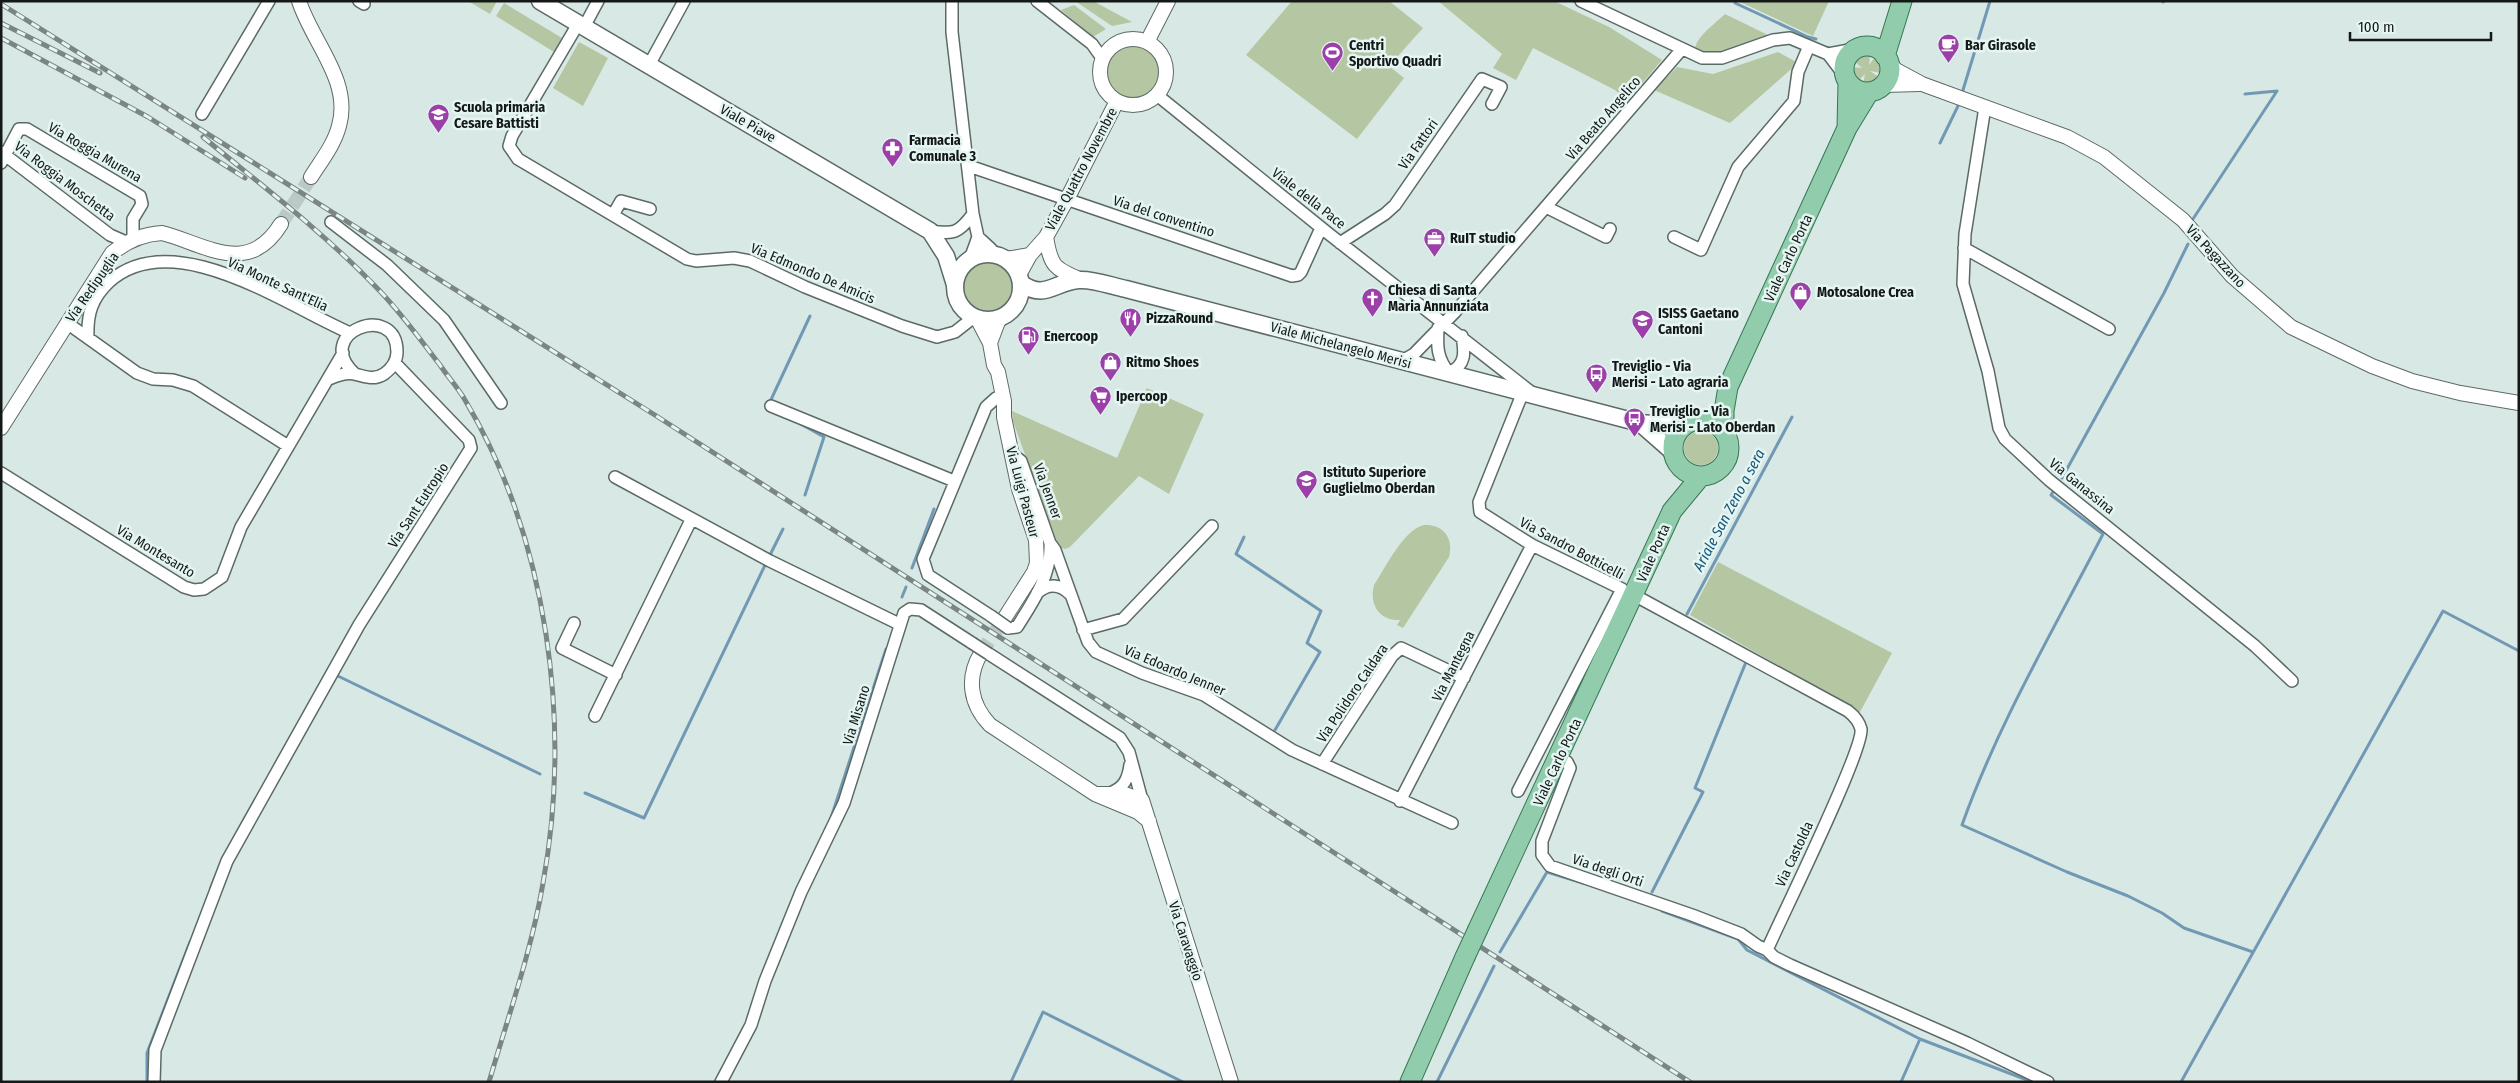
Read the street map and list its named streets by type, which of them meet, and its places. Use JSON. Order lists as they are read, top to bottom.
{
  "streets": {
    "main road": [
      "Viale Piave",
      "Viale Carlo Porta",
      "Viale Michelangelo Merisi",
      "Viale Porta"
    ],
    "street": [
      "Via Beato Angelico",
      "Via Fattori",
      "Via Roggia Murena",
      "Viale Quattro Novembre",
      "Via Roggia Moschetta",
      "Viale della Pace",
      "Via del conventino",
      "Via Pagazzano",
      "Via Edmondo De Amicis",
      "Via Monte Sant'Elia",
      "Via Redipuglia",
      "Via Ganassina",
      "Via Jenner",
      "Via Luigi Pasteur",
      "Via Sant Eutropio",
      "Via Sandro Botticelli",
      "Via Montesanto",
      "Via Mantegna",
      "Via Edoardo Jenner",
      "Via Polidoro Caldara",
      "Via Misano",
      "Via Castolda",
      "Via degli Orti",
      "Via Caravaggio"
    ]
  },
  "crossings": [
    ["Via Beato Angelico", "Viale della Pace"],
    ["Viale Piave", "Via Edmondo De Amicis"],
    ["Viale Piave", "Viale Michelangelo Merisi"],
    ["Viale Piave", "Via Luigi Pasteur"],
    ["Via Fattori", "Viale della Pace"],
    ["Via Roggia Murena", "Via Roggia Moschetta"],
    ["Via Roggia Murena", "Via Redipuglia"],
    ["Viale Quattro Novembre", "Viale della Pace"],
    ["Viale Quattro Novembre", "Via del conventino"],
    ["Via Roggia Moschetta", "Via Redipuglia"],
    ["Viale della Pace", "Via del conventino"],
    ["Viale della Pace", "Viale Michelangelo Merisi"],
    ["Viale della Pace", "Via Sandro Botticelli"],
    ["Via Pagazzano", "Viale Carlo Porta"],
    ["Via Pagazzano", "Via Ganassina"],
    ["Viale Carlo Porta", "Viale Michelangelo Merisi"],
    ["Viale Carlo Porta", "Viale Porta"],
    ["Viale Carlo Porta", "Via Castolda"],
    ["Viale Carlo Porta", "Via degli Orti"],
    ["Via Edmondo De Amicis", "Viale Michelangelo Merisi"],
    ["Via Edmondo De Amicis", "Via Luigi Pasteur"],
    ["Via Monte Sant'Elia", "Via Sant Eutropio"],
    ["Via Monte Sant'Elia", "Via Montesanto"],
    ["Viale Michelangelo Merisi", "Via Luigi Pasteur"],
    ["Viale Michelangelo Merisi", "Via Sandro Botticelli"],
    ["Via Jenner", "Via Luigi Pasteur"],
    ["Via Jenner", "Via Edoardo Jenner"],
    ["Via Sant Eutropio", "Via Montesanto"],
    ["Via Sandro Botticelli", "Via Mantegna"],
    ["Viale Porta", "Via Castolda"],
    ["Via Mantegna", "Via Edoardo Jenner"],
    ["Via Mantegna", "Via Polidoro Caldara"],
    ["Via Edoardo Jenner", "Via Polidoro Caldara"],
    ["Via Misano", "Via Caravaggio"],
    ["Via Castolda", "Via degli Orti"]
  ],
  "water": ["Ariale San Zeno a sera"],
  "places": {
    "cafe": ["Bar Girasole"],
    "sports": ["Centri Sportivo Quadri"],
    "school or university": ["Scuola primaria Cesare Battisti", "ISISS Gaetano Cantoni", "Istituto Superiore Guglielmo Oberdan"],
    "pharmacy": ["Farmacia Comunale 3"],
    "office": ["RuIT studio"],
    "shop": ["Motosalone Crea", "Ritmo Shoes"],
    "church": ["Chiesa di Santa Maria Annunziata"],
    "restaurant": ["PizzaRound"],
    "fuel station": ["Enercoop"],
    "bus stop": ["Treviglio - Via Merisi - Lato agraria", "Treviglio - Via Merisi - Lato Oberdan"],
    "supermarket": ["Ipercoop"]
  },
  "scale_bar": "100 m"
}
